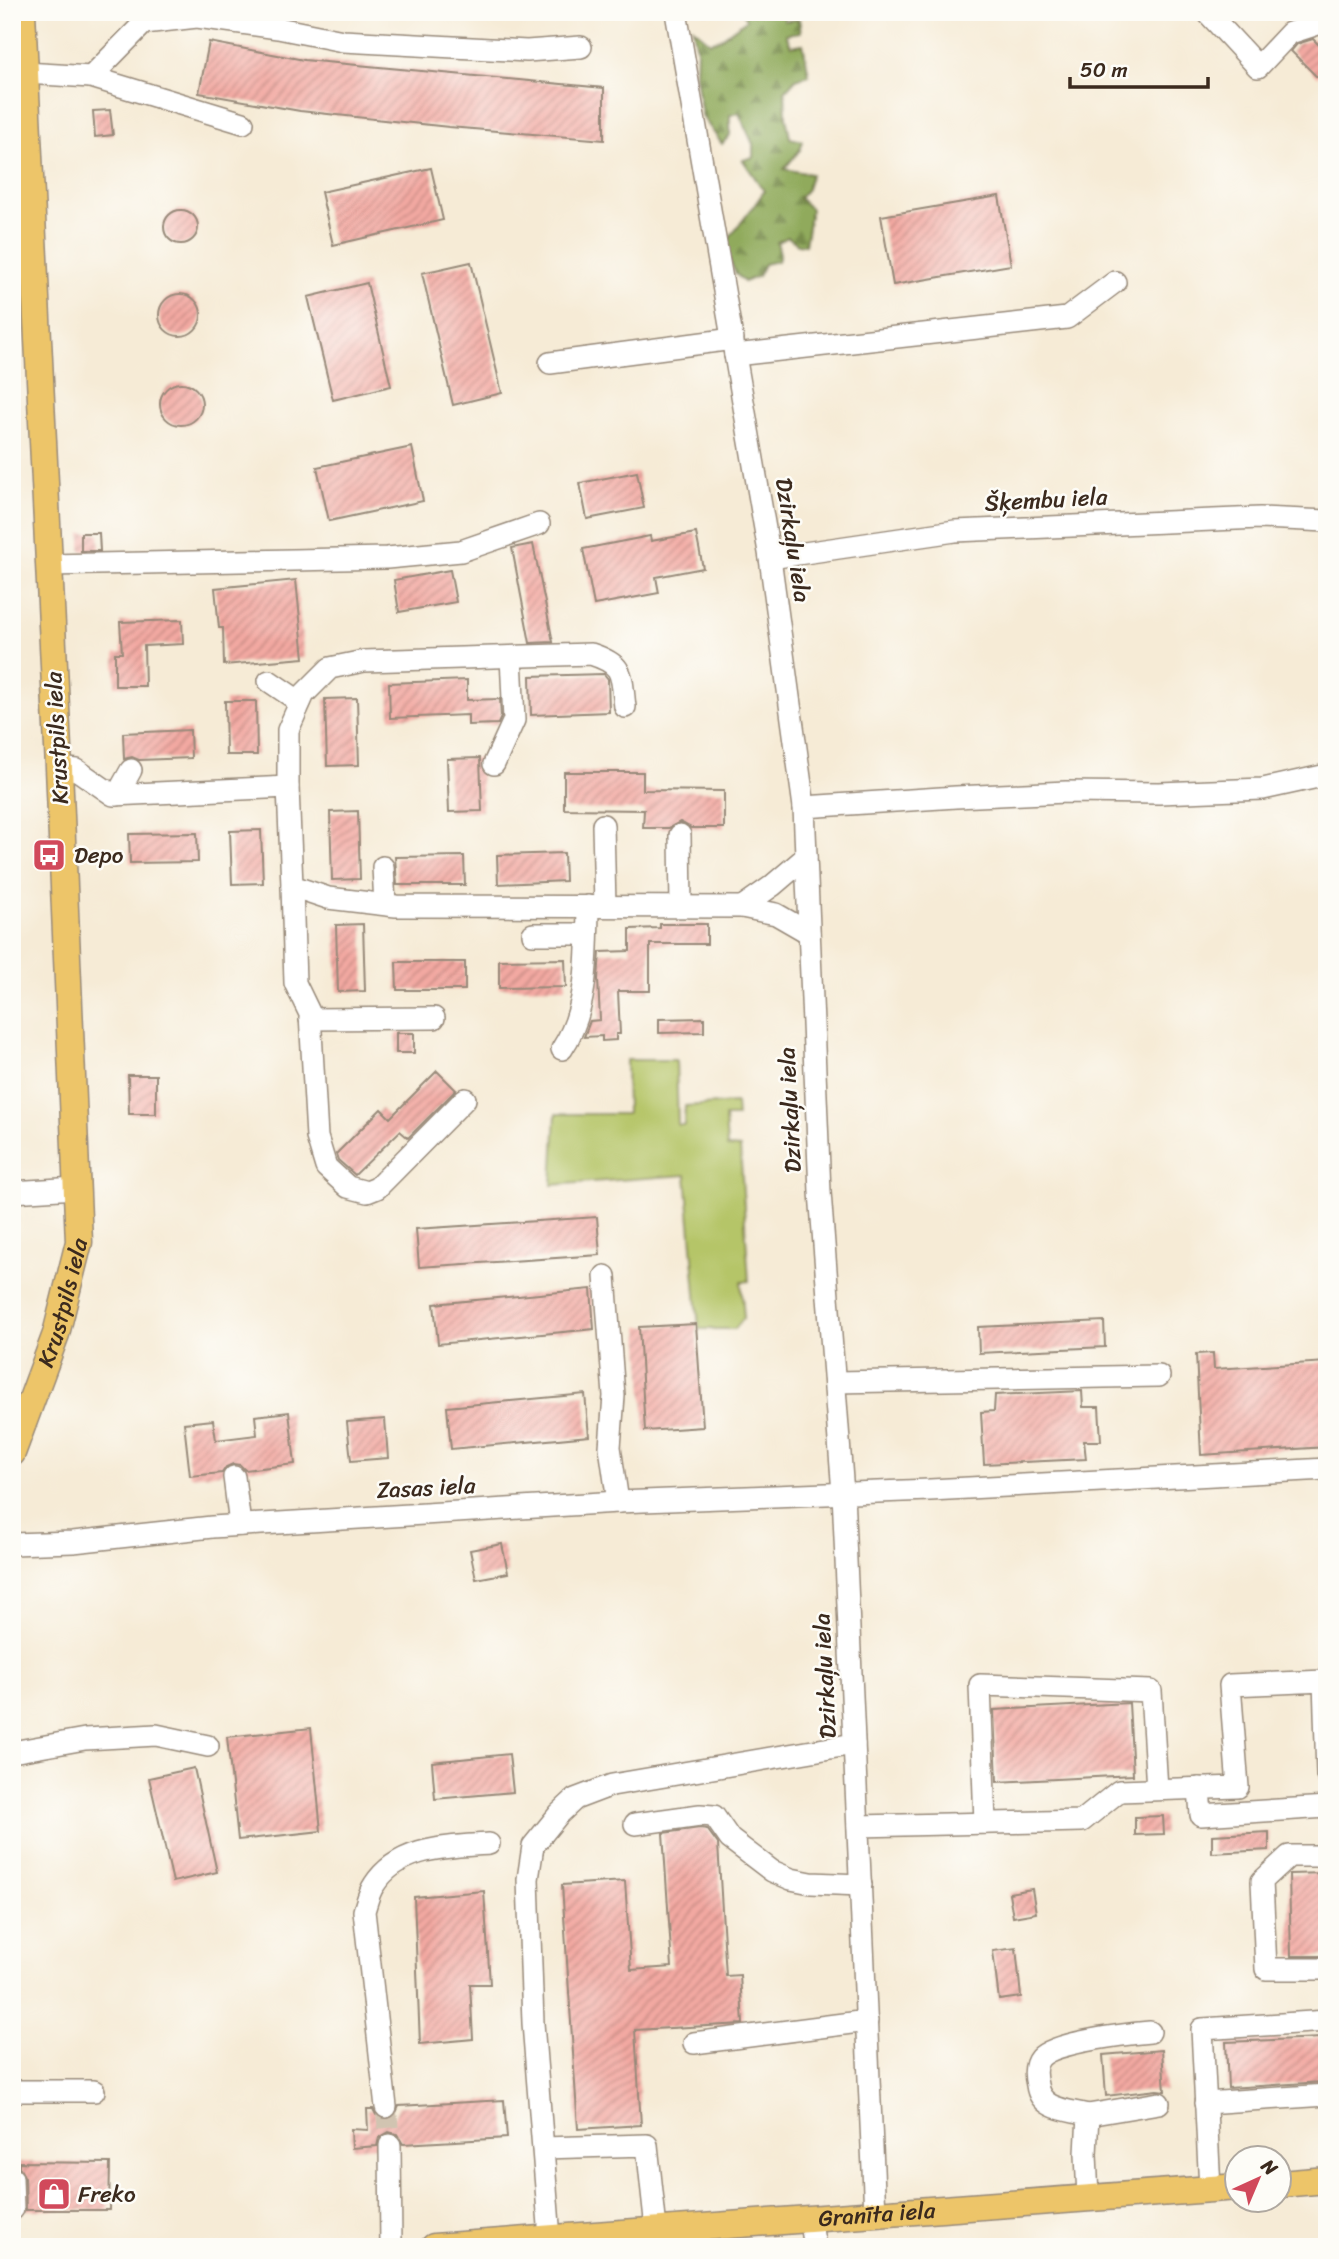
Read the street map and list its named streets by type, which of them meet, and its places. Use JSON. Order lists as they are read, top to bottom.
{
  "streets": {
    "main road": ["Krustpils iela", "Granīta iela"],
    "street": ["Šķembu iela", "Dzirkaļu iela", "Zasas iela"]
  },
  "crossings": [
    ["Šķembu iela", "Dzirkaļu iela"],
    ["Dzirkaļu iela", "Zasas iela"],
    ["Dzirkaļu iela", "Granīta iela"]
  ],
  "places": {
    "bus stop": ["Depo"],
    "shop": ["Freko"]
  },
  "scale_bar": "50 m",
  "north": "top right"
}
